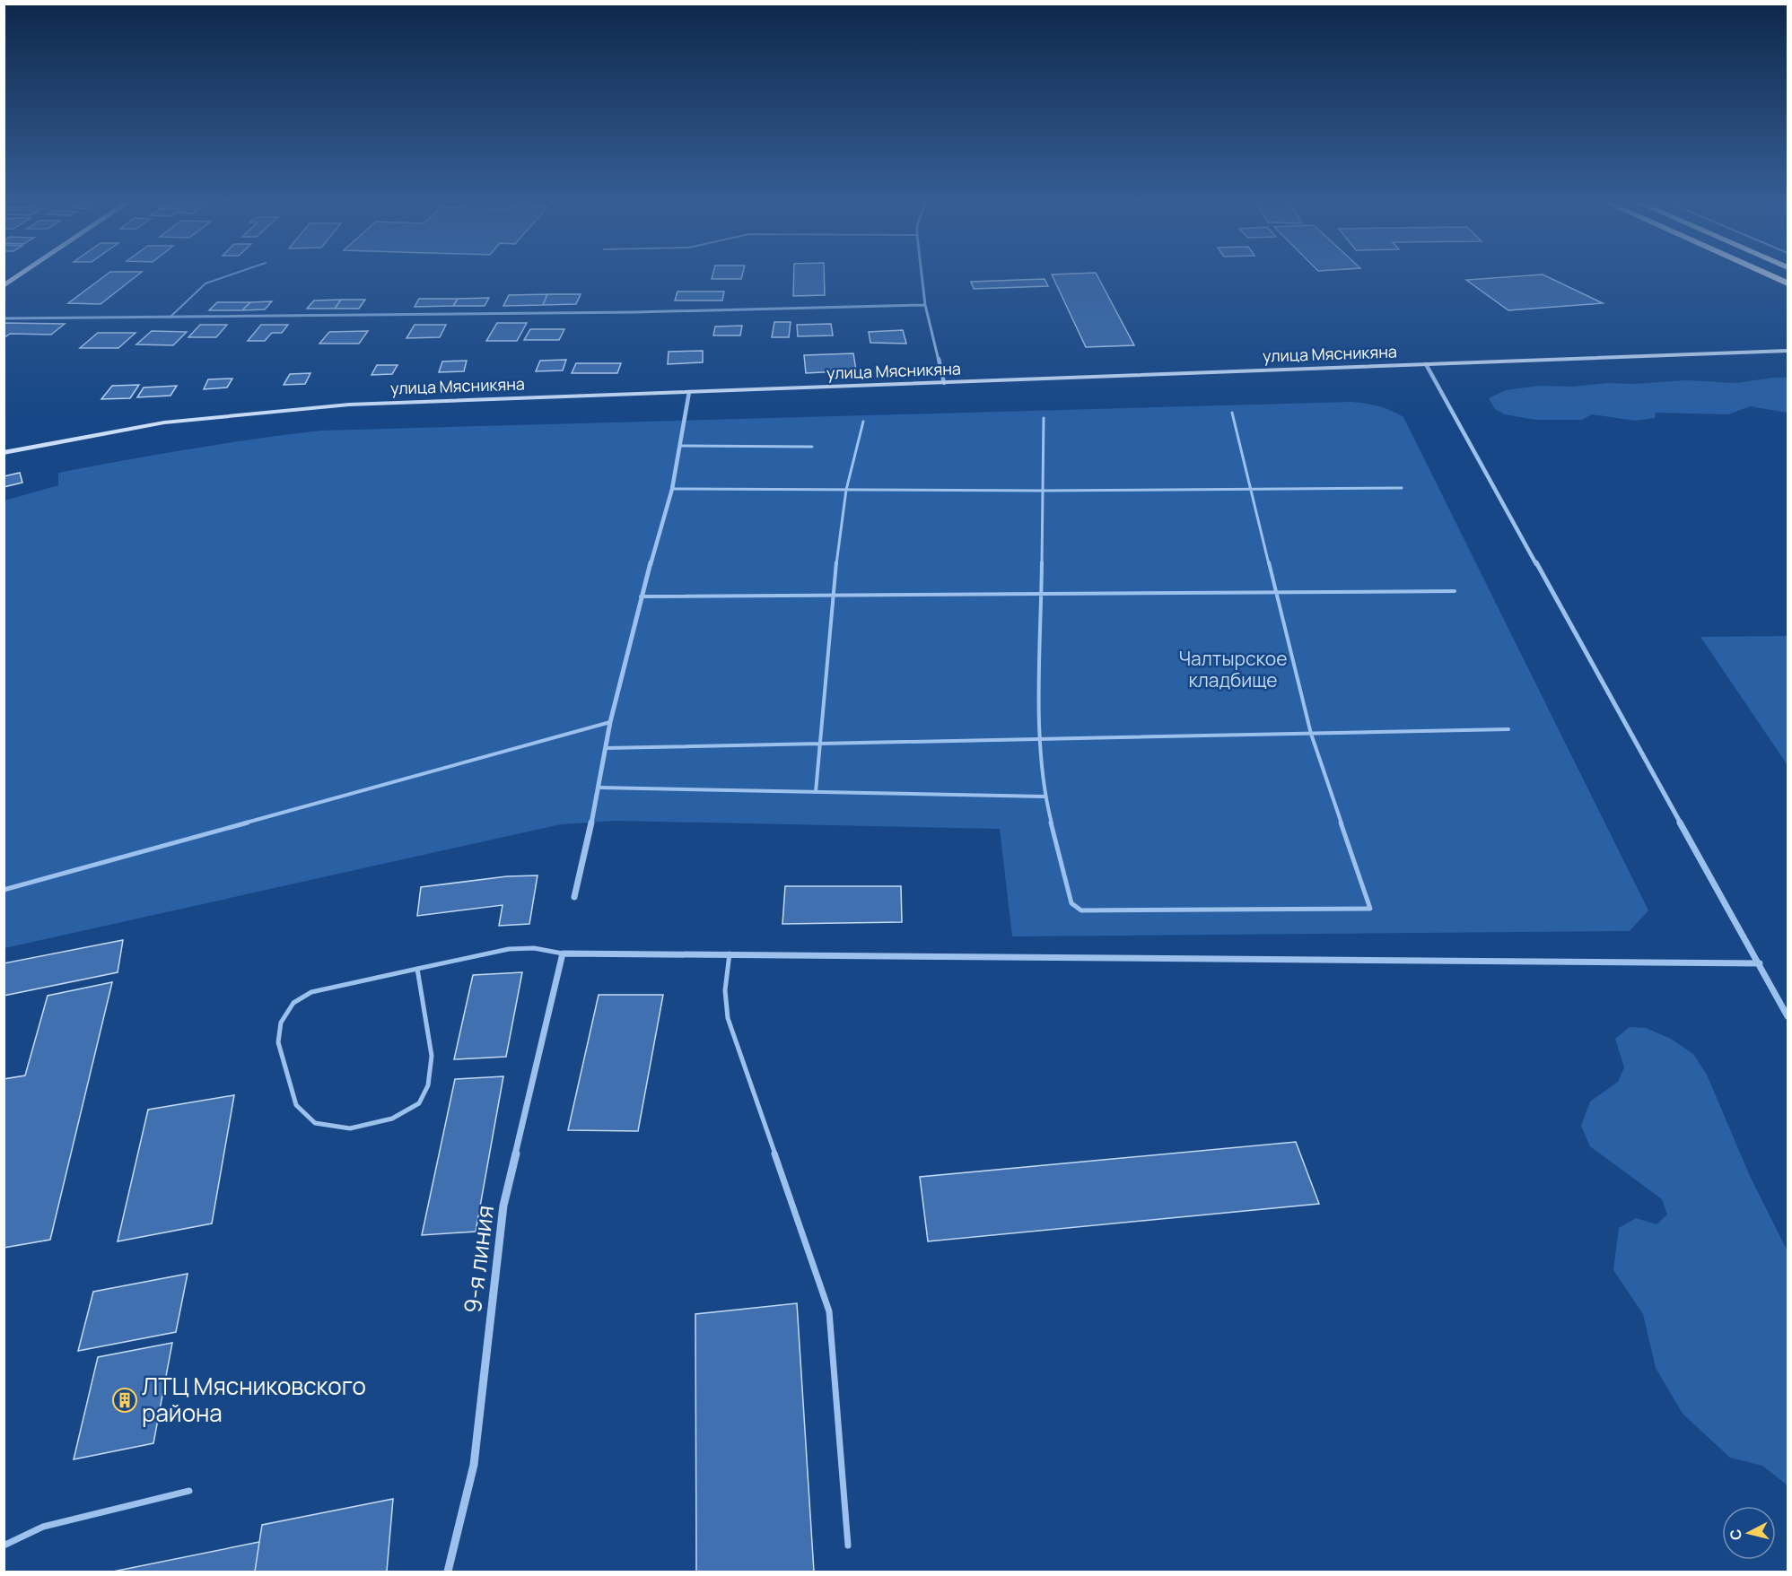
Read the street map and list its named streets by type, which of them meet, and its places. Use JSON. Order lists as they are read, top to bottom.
{
  "streets": {
    "street": ["улица Мясникяна", "9-я линия"]
  },
  "parks": ["Чалтырское кладбище"],
  "places": {
    "building": ["ЛТЦ Мясниковского района"]
  },
  "north": "left"
}
